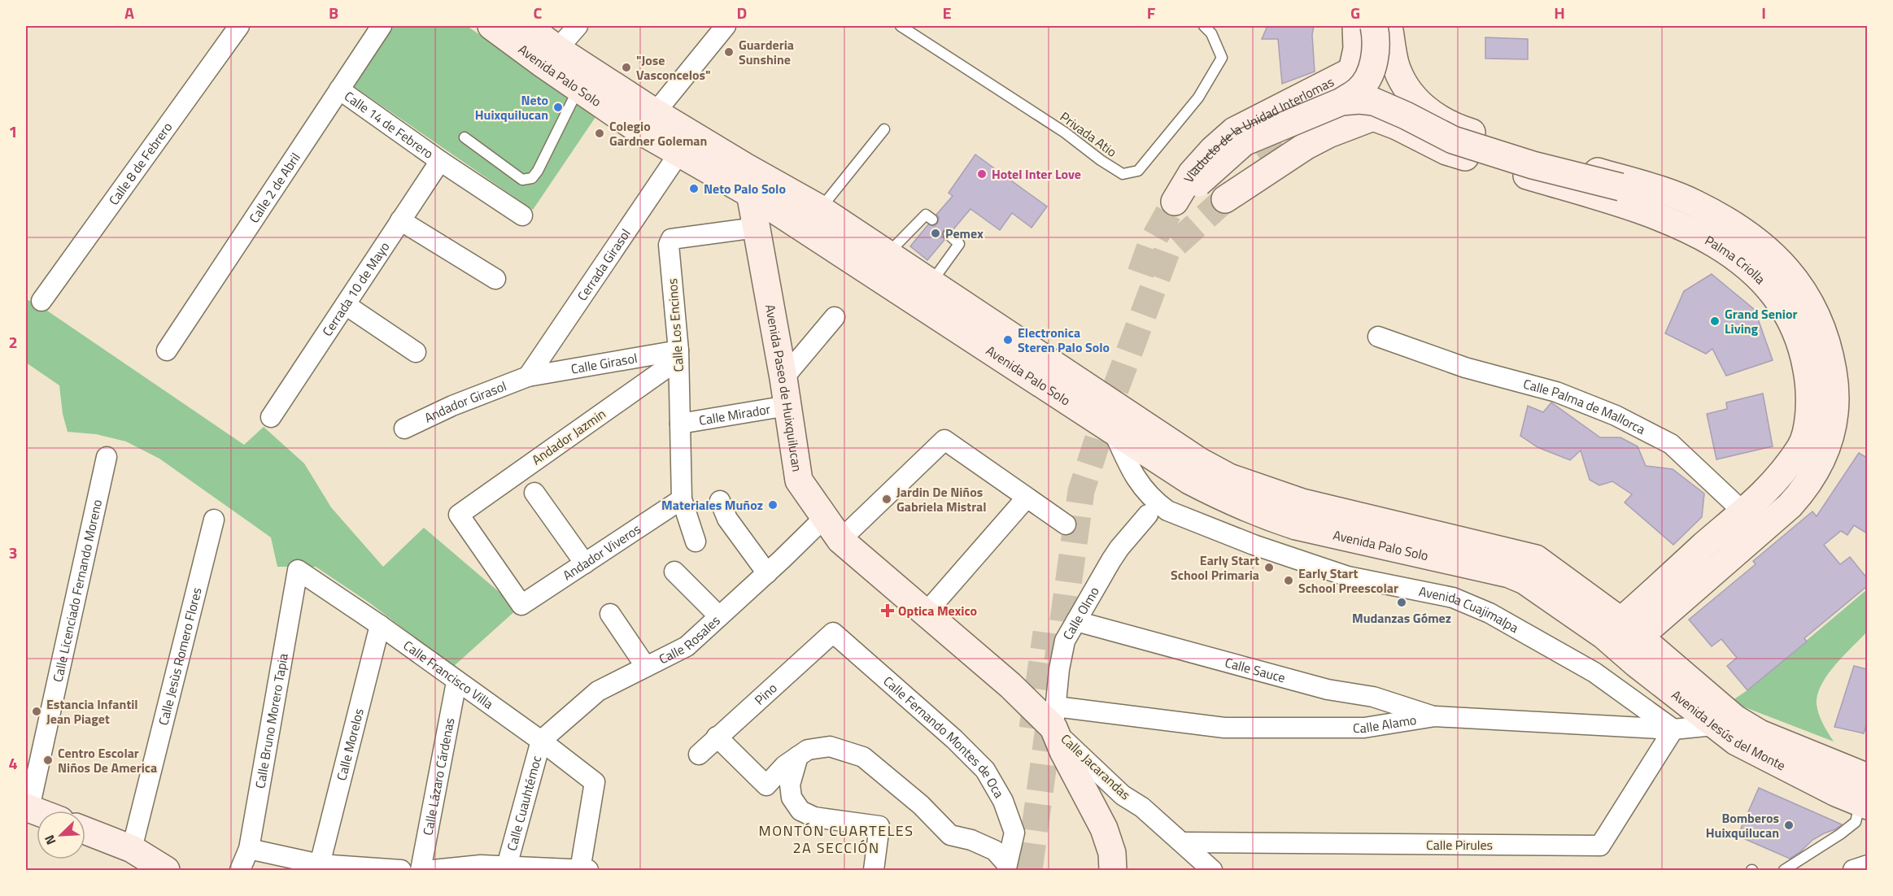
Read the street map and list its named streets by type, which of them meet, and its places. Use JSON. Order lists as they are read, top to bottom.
{
  "streets": {
    "main road": [
      "Avenida Palo Solo",
      "Viaducto de la Unidad Interlomas",
      "Palma Criolla",
      "Avenida Paseo de Huixquilucan",
      "Avenida Jesús del Monte"
    ],
    "street": [
      "Calle 14 de Febrero",
      "Calle 8 de Febrero",
      "Calle 2 de Abril",
      "Cerrada Girasol",
      "Cerrada 10 de Mayo",
      "Calle Los Encinos",
      "Calle Girasol",
      "Andador Girasol",
      "Calle Palma de Mallorca",
      "Calle Mirador",
      "Andador Jazmin",
      "Andador Viveros",
      "Calle Licenciado Fernando Moreno",
      "Avenida Cuajimalpa",
      "Calle Olmo",
      "Calle Rosales",
      "Calle Jesùs Romero Flores",
      "Calle Sauce",
      "Calle Francisco Villa",
      "Pino",
      "Calle Bruno Morero Tapia",
      "Calle Alamo",
      "Calle Fernando Montes de Oca",
      "Calle Morelos",
      "Calle Jacarandas",
      "Calle Lázaro Cárdenas",
      "Calle Cuauhtémoc",
      "Calle Pirules"
    ],
    "lane": ["Privada Atio"]
  },
  "crossings": [
    ["Avenida Palo Solo", "Palma Criolla"],
    ["Avenida Palo Solo", "Cerrada Girasol"],
    ["Avenida Palo Solo", "Avenida Paseo de Huixquilucan"],
    ["Avenida Palo Solo", "Avenida Cuajimalpa"],
    ["Avenida Palo Solo", "Avenida Jesús del Monte"],
    ["Calle 14 de Febrero", "Calle 2 de Abril"],
    ["Calle 14 de Febrero", "Cerrada 10 de Mayo"],
    ["Palma Criolla", "Calle Palma de Mallorca"],
    ["Palma Criolla", "Avenida Jesús del Monte"],
    ["Cerrada Girasol", "Calle Girasol"],
    ["Cerrada Girasol", "Andador Girasol"],
    ["Calle Los Encinos", "Calle Girasol"],
    ["Calle Los Encinos", "Avenida Paseo de Huixquilucan"],
    ["Calle Los Encinos", "Calle Mirador"],
    ["Calle Los Encinos", "Andador Jazmin"],
    ["Calle Los Encinos", "Andador Viveros"],
    ["Calle Girasol", "Andador Girasol"],
    ["Calle Girasol", "Andador Jazmin"],
    ["Avenida Paseo de Huixquilucan", "Calle Mirador"],
    ["Avenida Paseo de Huixquilucan", "Calle Olmo"],
    ["Avenida Paseo de Huixquilucan", "Calle Rosales"],
    ["Avenida Paseo de Huixquilucan", "Calle Alamo"],
    ["Avenida Paseo de Huixquilucan", "Calle Jacarandas"],
    ["Andador Jazmin", "Andador Viveros"],
    ["Avenida Cuajimalpa", "Calle Alamo"],
    ["Avenida Cuajimalpa", "Calle Pirules"],
    ["Calle Olmo", "Calle Sauce"],
    ["Calle Olmo", "Calle Alamo"],
    ["Calle Olmo", "Calle Jacarandas"],
    ["Calle Rosales", "Calle Francisco Villa"],
    ["Calle Rosales", "Calle Cuauhtémoc"],
    ["Calle Sauce", "Calle Alamo"],
    ["Calle Francisco Villa", "Calle Bruno Morero Tapia"],
    ["Calle Francisco Villa", "Calle Morelos"],
    ["Calle Francisco Villa", "Calle Lázaro Cárdenas"],
    ["Calle Francisco Villa", "Calle Cuauhtémoc"],
    ["Pino", "Calle Fernando Montes de Oca"],
    ["Calle Alamo", "Avenida Jesús del Monte"],
    ["Calle Alamo", "Calle Jacarandas"],
    ["Calle Alamo", "Calle Pirules"],
    ["Calle Jacarandas", "Calle Pirules"]
  ],
  "districts": ["MONTÓN CUARTELES 2A SECCIÓN"],
  "places": {
    "other": [
      "Guarderia Sunshine",
      "\"Jose Vasconcelos\"",
      "Neto Huixquilucan",
      "Colegio Gardner Goleman",
      "Hotel Inter Love",
      "Neto Palo Solo",
      "Pemex",
      "Grand Senior Living",
      "Electronica Steren Palo Solo",
      "Jardin De Niños Gabriela Mistral",
      "Materiales Muñoz",
      "Early Start School Primaria",
      "Early Start School Preescolar",
      "Mudanzas Gómez",
      "Estancia Infantil Jean Piaget",
      "Centro Escolar Niños De America",
      "Bomberos Huixquilucan"
    ],
    "health": ["Optica Mexico"]
  },
  "north": "bottom left",
  "grid": {
    "columns": [
      "A",
      "B",
      "C",
      "D",
      "E",
      "F",
      "G",
      "H",
      "I"
    ],
    "rows": [
      "1",
      "2",
      "3",
      "4"
    ]
  }
}
